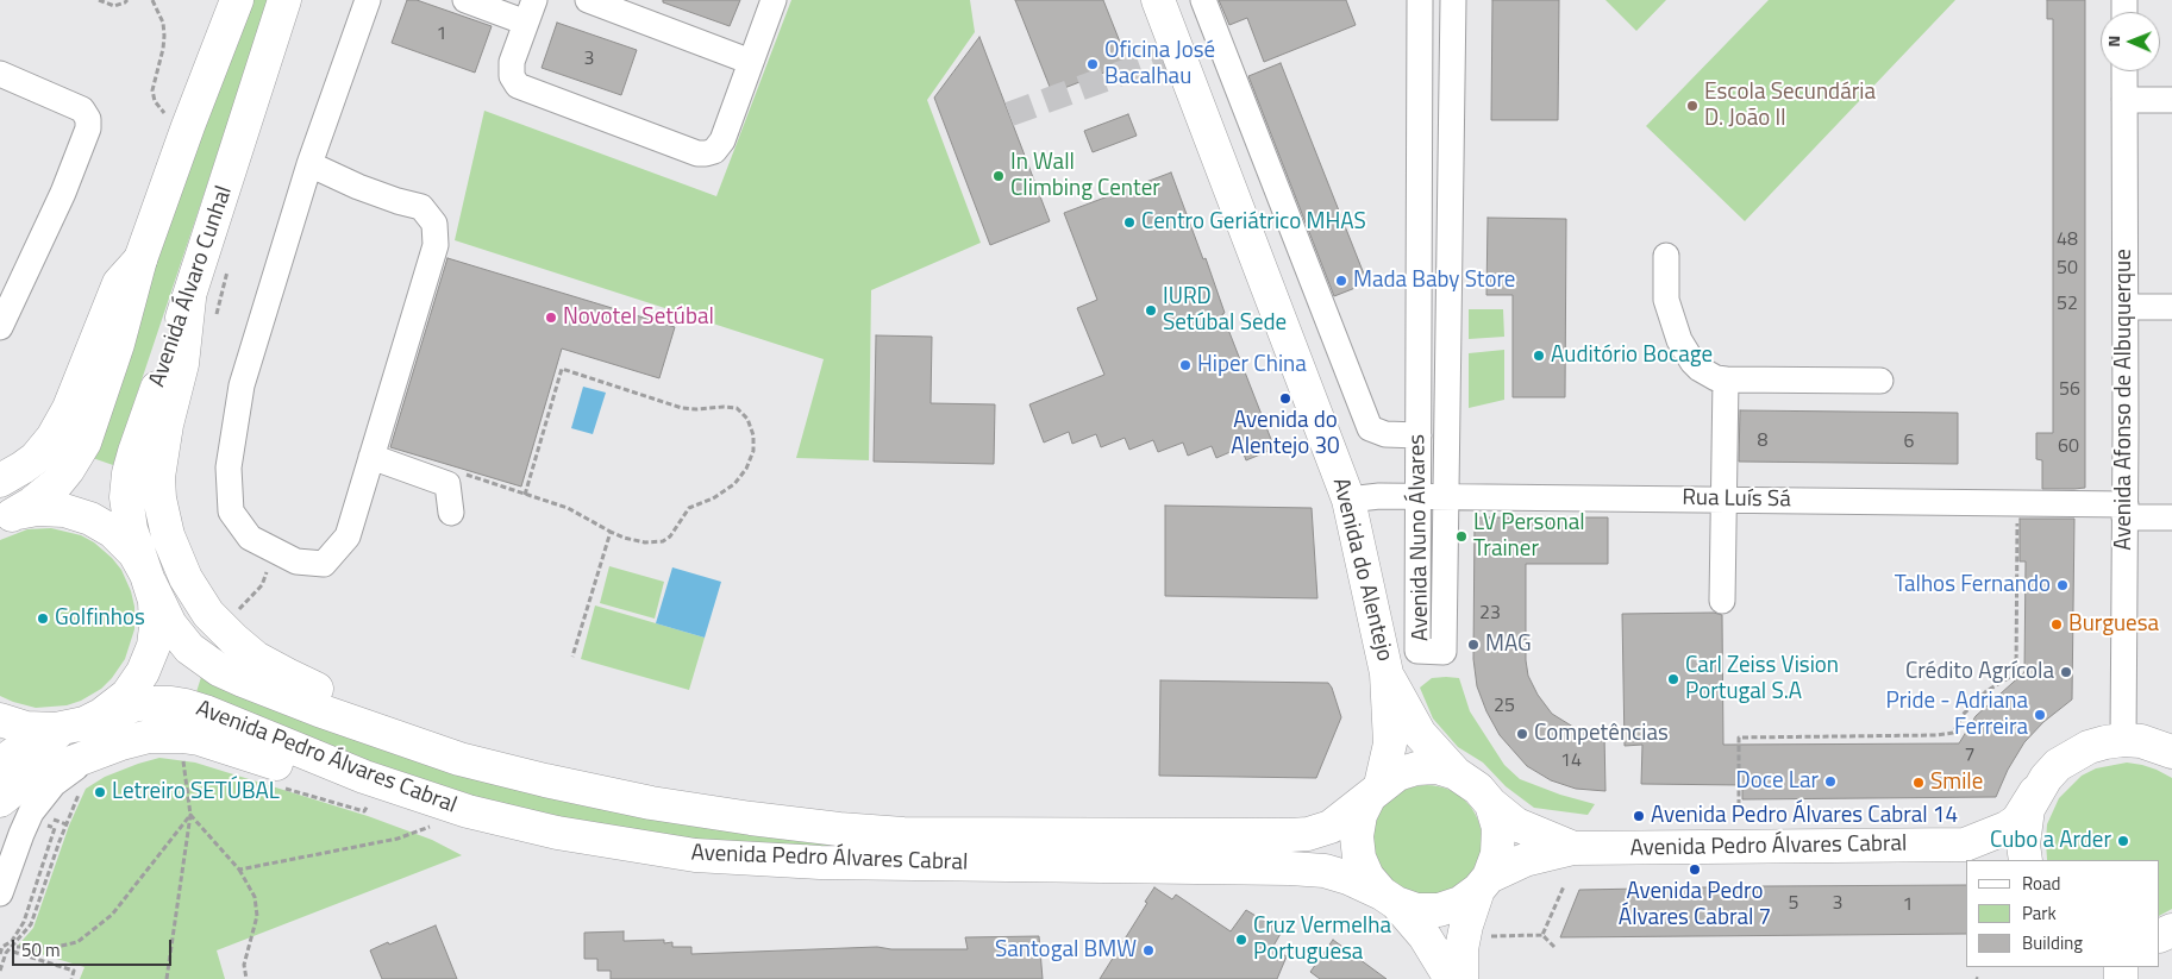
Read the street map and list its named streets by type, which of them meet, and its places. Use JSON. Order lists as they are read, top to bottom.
{
  "streets": {
    "main road": ["Avenida Álvaro Cunhal", "Avenida do Alentejo", "Avenida Pedro Álvares Cabral"],
    "street": ["Avenida Afonso de Albuquerque", "Rua Luís Sá", "Avenida Nuno Álvares"]
  },
  "crossings": [
    ["Avenida Álvaro Cunhal", "Avenida Pedro Álvares Cabral"],
    ["Avenida Afonso de Albuquerque", "Rua Luís Sá"],
    ["Rua Luís Sá", "Avenida Nuno Álvares"],
    ["Rua Luís Sá", "Avenida do Alentejo"],
    ["Avenida do Alentejo", "Avenida Pedro Álvares Cabral"]
  ],
  "places": [
    "Oficina José Bacalhau",
    "Escola Secundária D. João II",
    "In Wall Climbing Center",
    "Centro Geriátrico MHAS",
    "Mada Baby Store",
    "IURD Setúbal Sede",
    "Novotel Setúbal",
    "Auditório Bocage",
    "Hiper China",
    "Avenida do Alentejo 30",
    "LV Personal Trainer",
    "Talhos Fernando",
    "Golfinhos",
    "Burguesa",
    "MAG",
    "Crédito Agrícola",
    "Carl Zeiss Vision Portugal S.A",
    "Pride - Adriana Ferreira",
    "Competências",
    "Doce Lar",
    "Smile",
    "Letreiro SETÚBAL",
    "Avenida Pedro Álvares Cabral 14",
    "Cubo a Arder",
    "Avenida Pedro Álvares Cabral 7",
    "Cruz Vermelha Portuguesa",
    "Santogal BMW"
  ],
  "house_numbers": [
    "1",
    "3",
    "48",
    "50",
    "52",
    "56",
    "8",
    "6",
    "60",
    "23",
    "25",
    "7",
    "14",
    "5",
    "3",
    "1"
  ],
  "legend": ["Road", "Park", "Building"],
  "scale_bar": "50 m",
  "north": "left"
}
